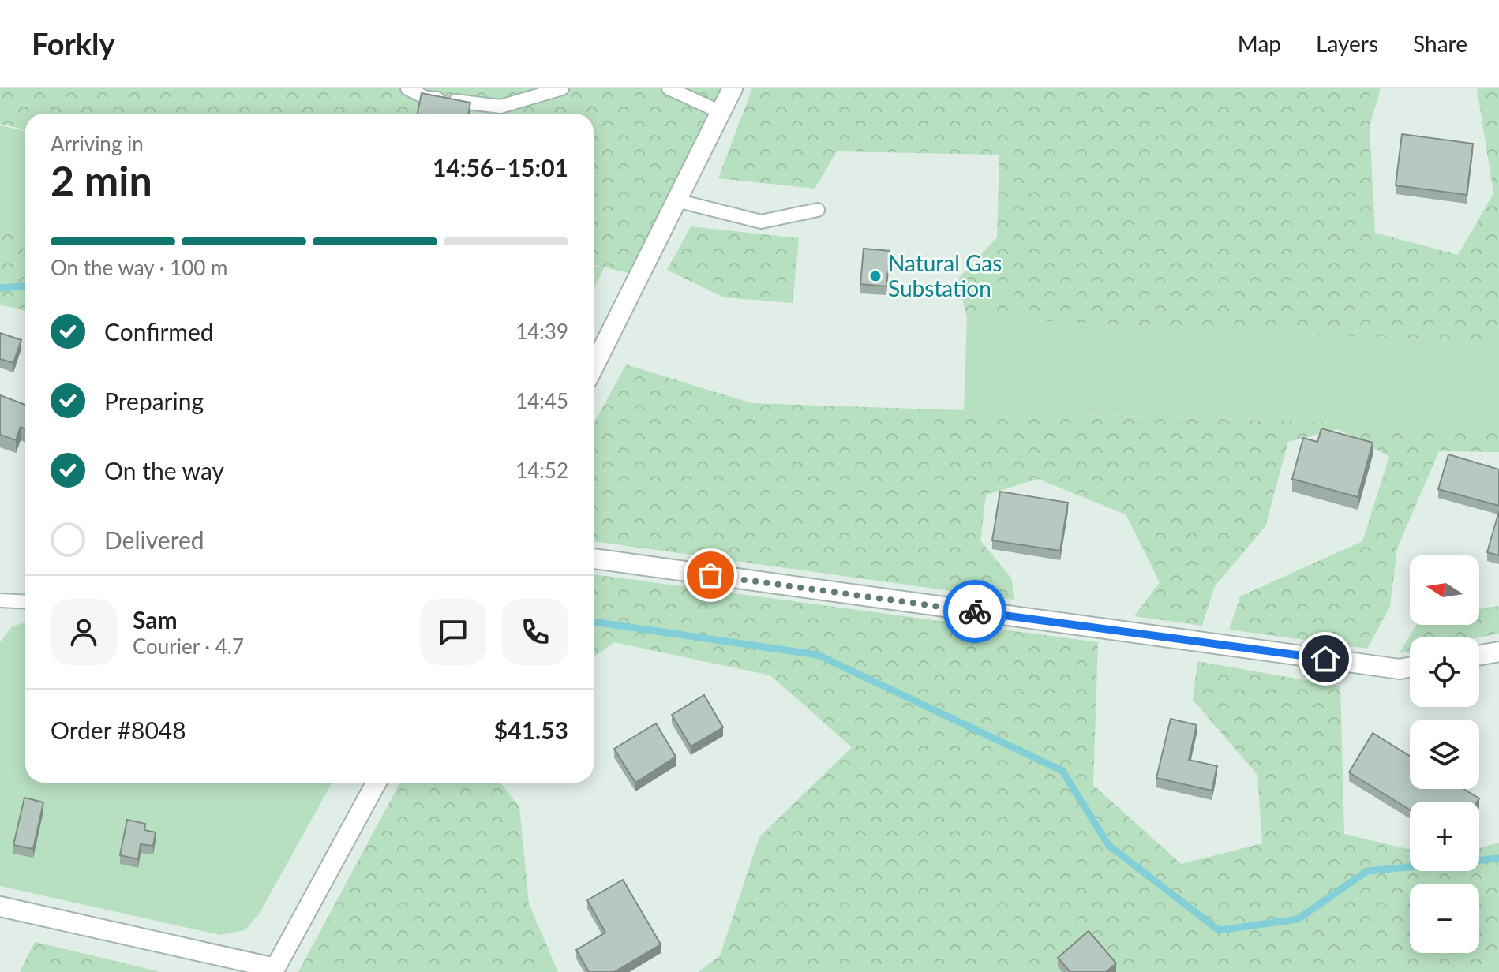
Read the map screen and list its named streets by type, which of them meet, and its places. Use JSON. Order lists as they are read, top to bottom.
{
  "places": ["Natural Gas Substation"],
  "north": "left",
  "page": {
    "header": "Forkly",
    "nav": ["Map", "Layers", "Share"],
    "heading": ["2 min", "Arriving in", "14:56–15:01"],
    "panel": [
      "Sam",
      "Courier · 4.7",
      "Order #8048",
      "$41.53"
    ],
    "bar": "On the way · 100 m",
    "list": [
      ["Confirmed", "14:39"],
      ["Preparing", "14:45"],
      ["On the way", "14:52"],
      "Delivered"
    ],
    "map_buttons": ["+", "−"]
  }
}
